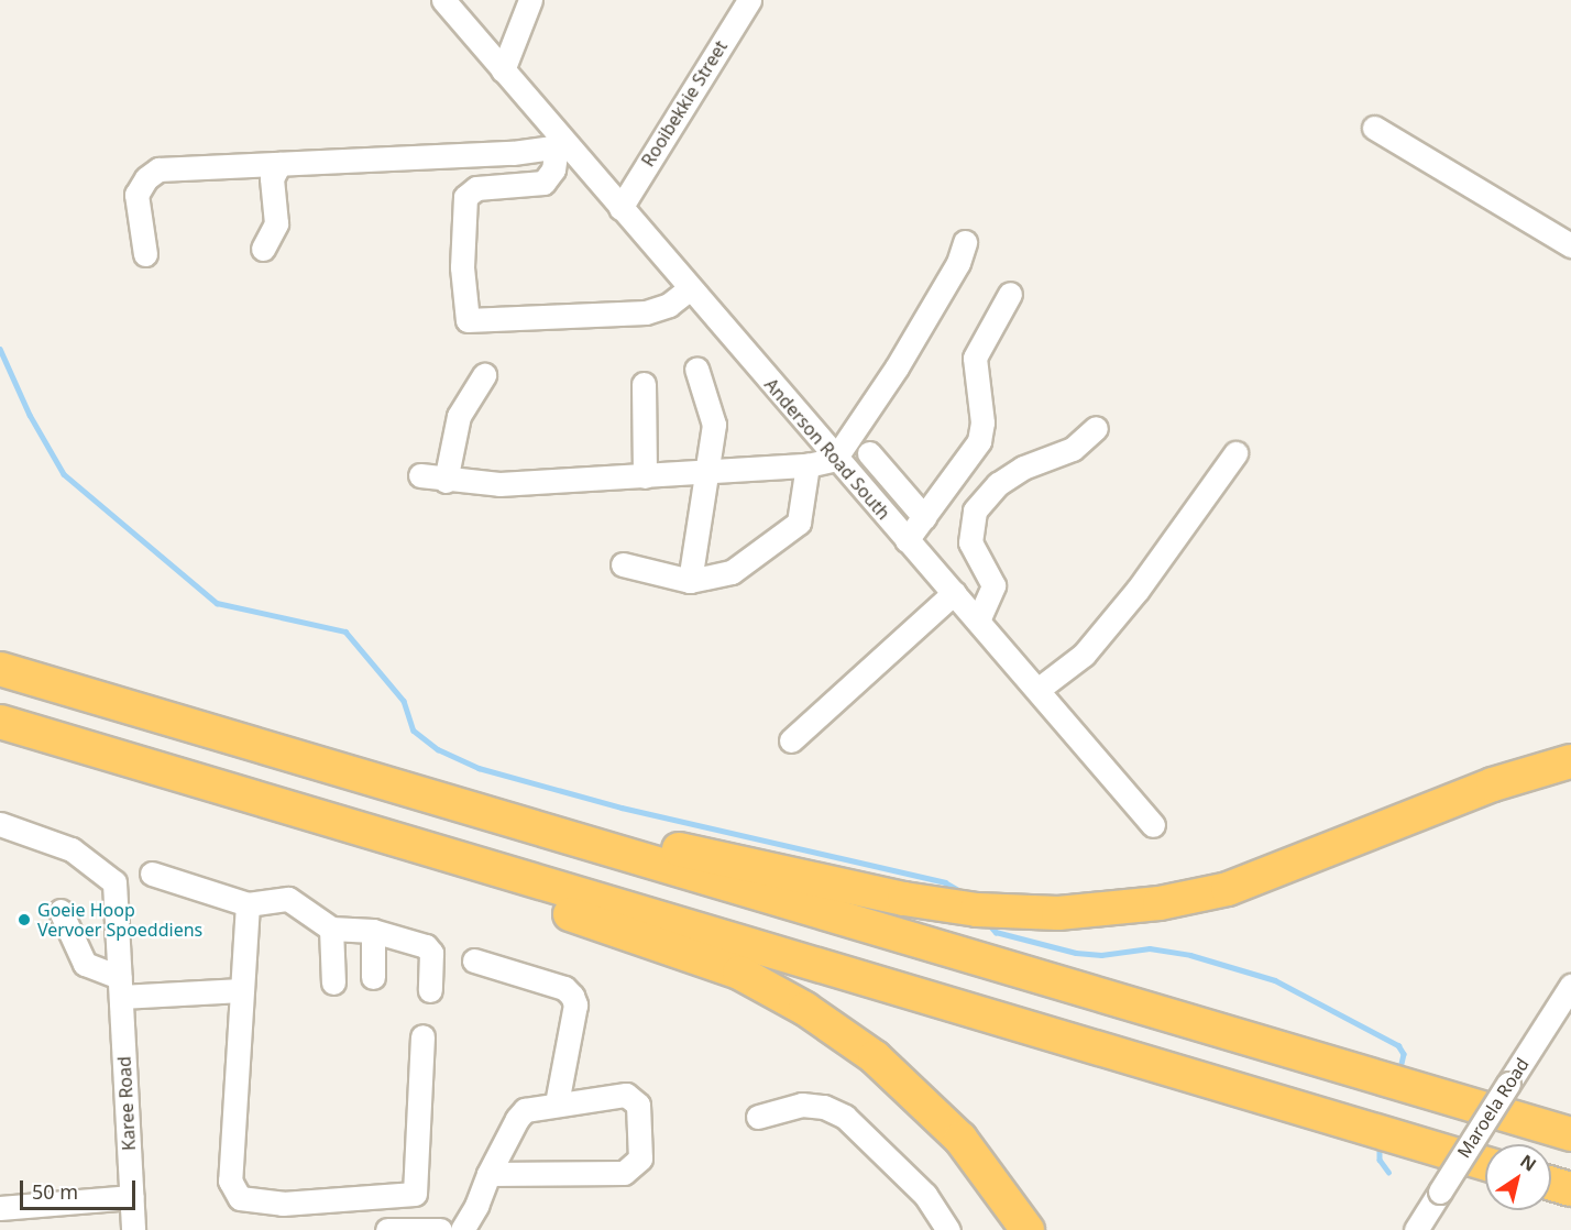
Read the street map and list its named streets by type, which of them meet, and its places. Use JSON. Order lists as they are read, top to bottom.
{
  "streets": {
    "street": [
      "Rooibekkie Street",
      "Anderson Road South",
      "Karee Road",
      "Maroela Road"
    ]
  },
  "crossings": [
    ["Rooibekkie Street", "Anderson Road South"]
  ],
  "places": ["Goeie Hoop Vervoer Spoeddiens"],
  "scale_bar": "50 m",
  "north": "top right"
}
